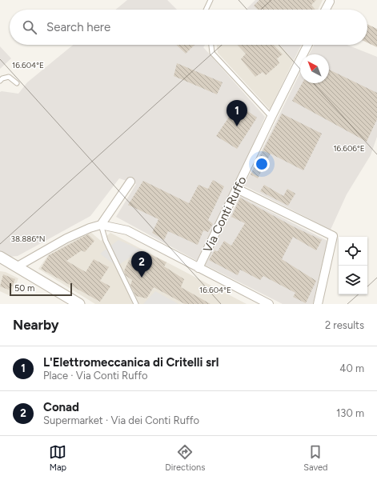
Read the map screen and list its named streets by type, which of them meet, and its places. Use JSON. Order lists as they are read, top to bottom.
{
  "streets": {
    "street": ["Via Conti Ruffo"]
  },
  "scale_bar": "50 m",
  "north": "top left",
  "page": {
    "search": "Search here",
    "pins": ["1", "2"],
    "scale": "50 m",
    "heading": ["Nearby", "2 results"],
    "list": [
      {
        "mark": "1",
        "name": "L'Elettromeccanica di Critelli srl",
        "note": "Place · Via Conti Ruffo",
        "value": "40 m"
      },
      {
        "mark": "2",
        "name": "Conad",
        "note": "Supermarket · Via dei Conti Ruffo",
        "value": "130 m"
      }
    ],
    "nav": ["Map", "Directions", "Saved"]
  },
  "coordinates": ["16.604°E", "16.606°E", "38.886°N"]
}
